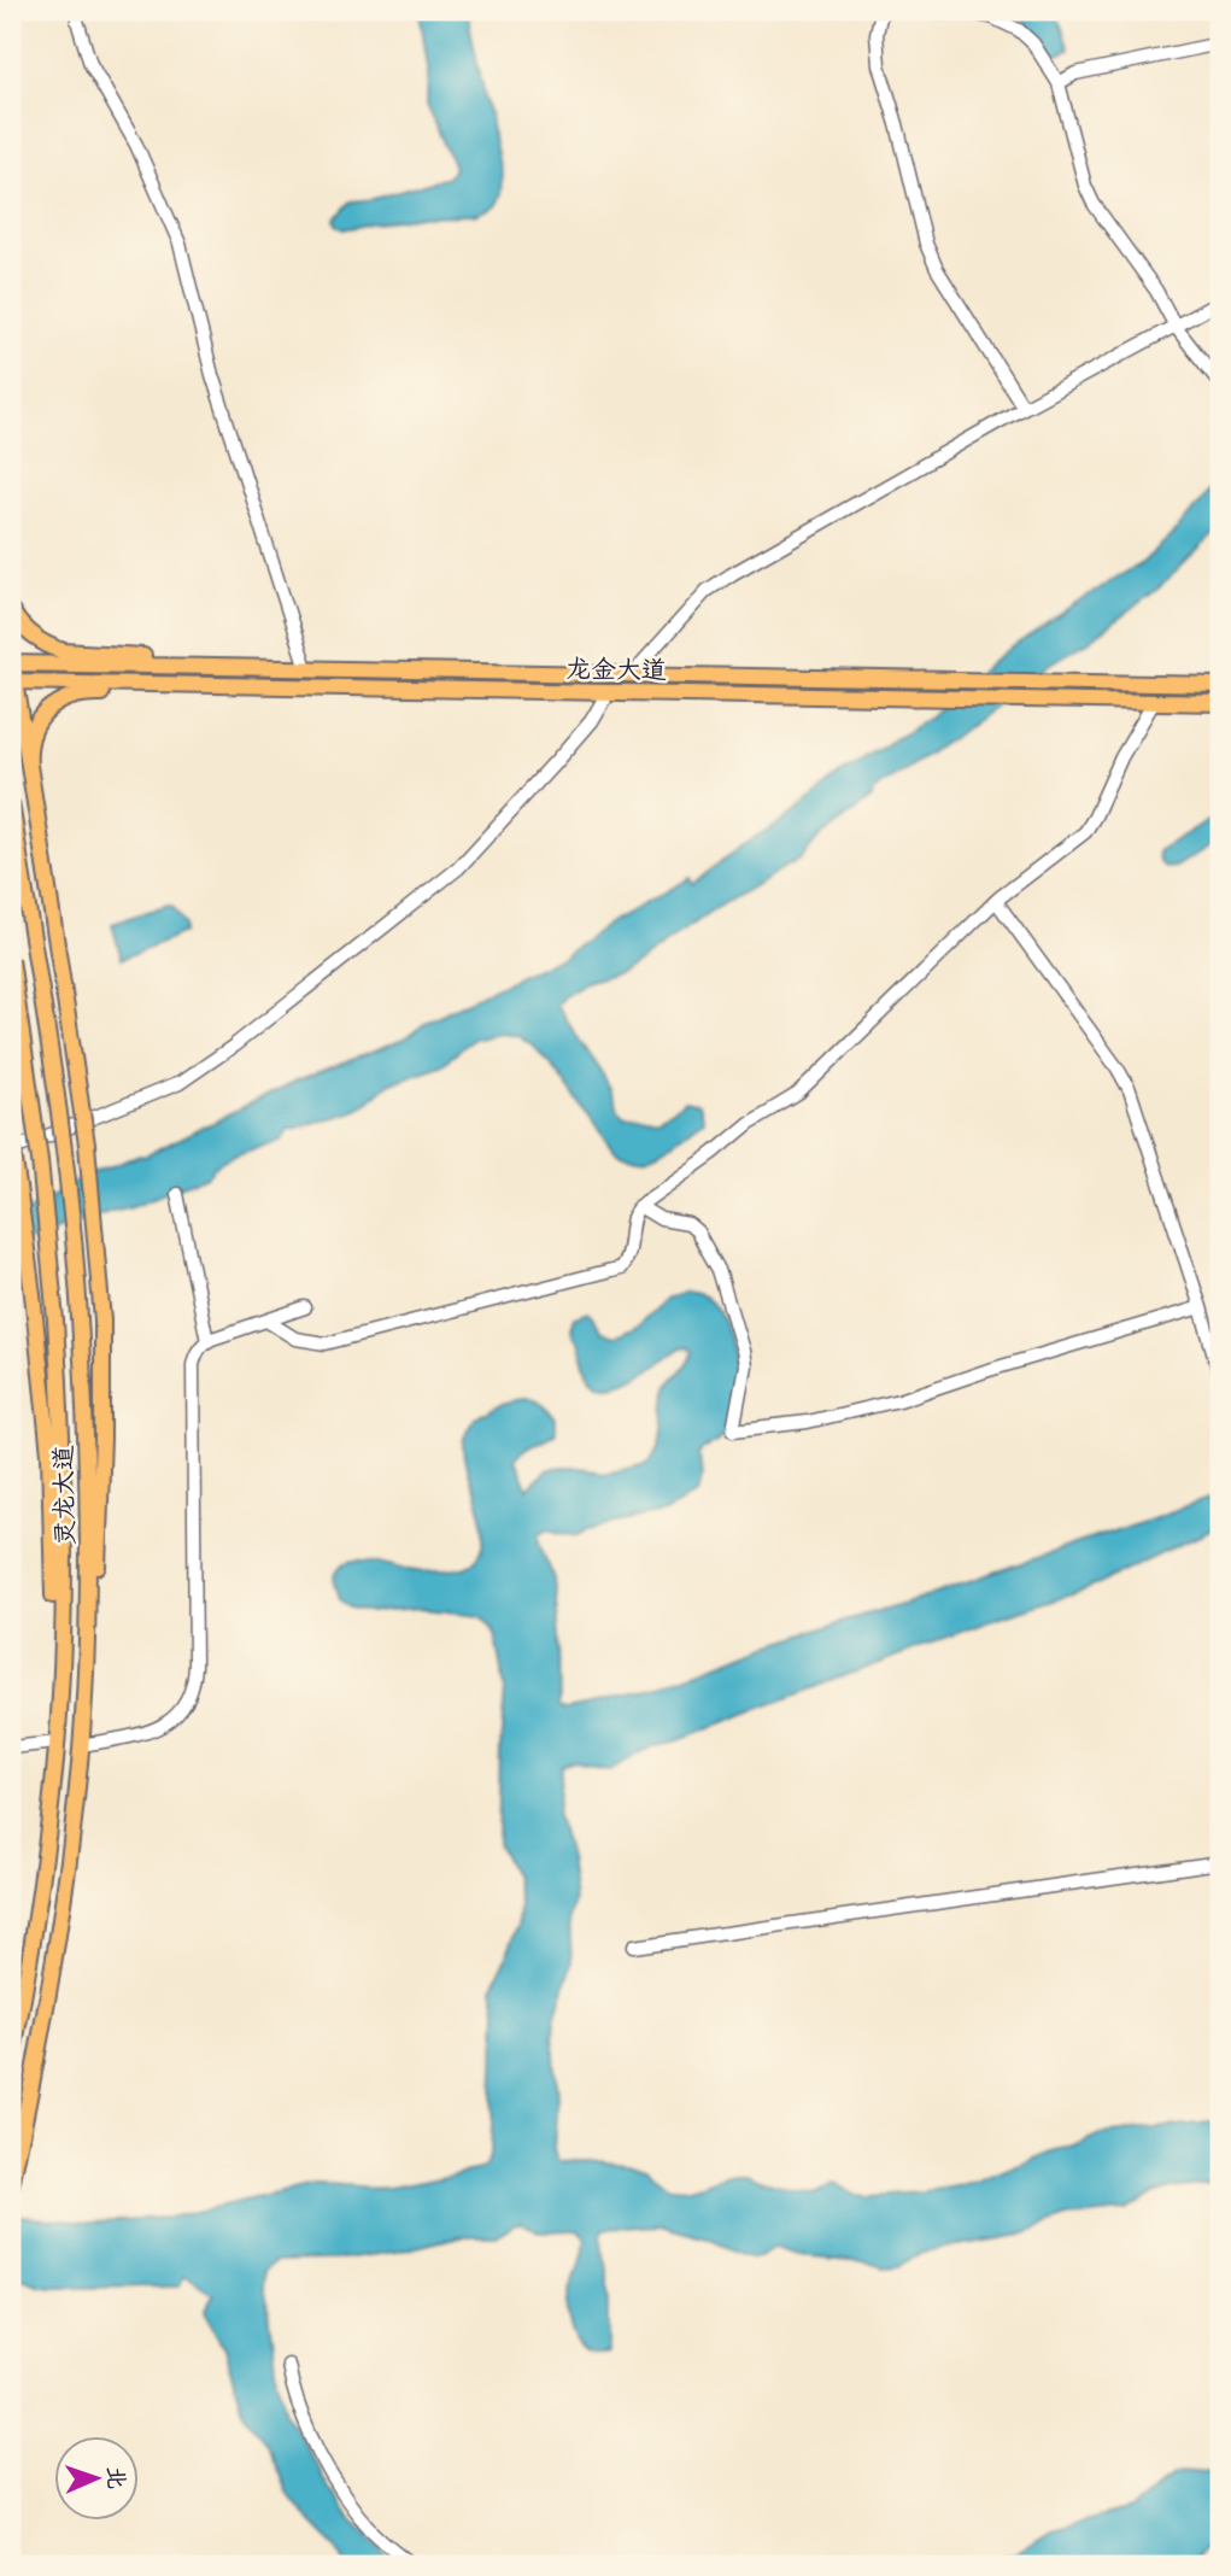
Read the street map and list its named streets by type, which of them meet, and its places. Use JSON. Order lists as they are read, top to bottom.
{
  "streets": {
    "main road": ["龙金大道", "灵龙大道"]
  },
  "north": "right"
}
